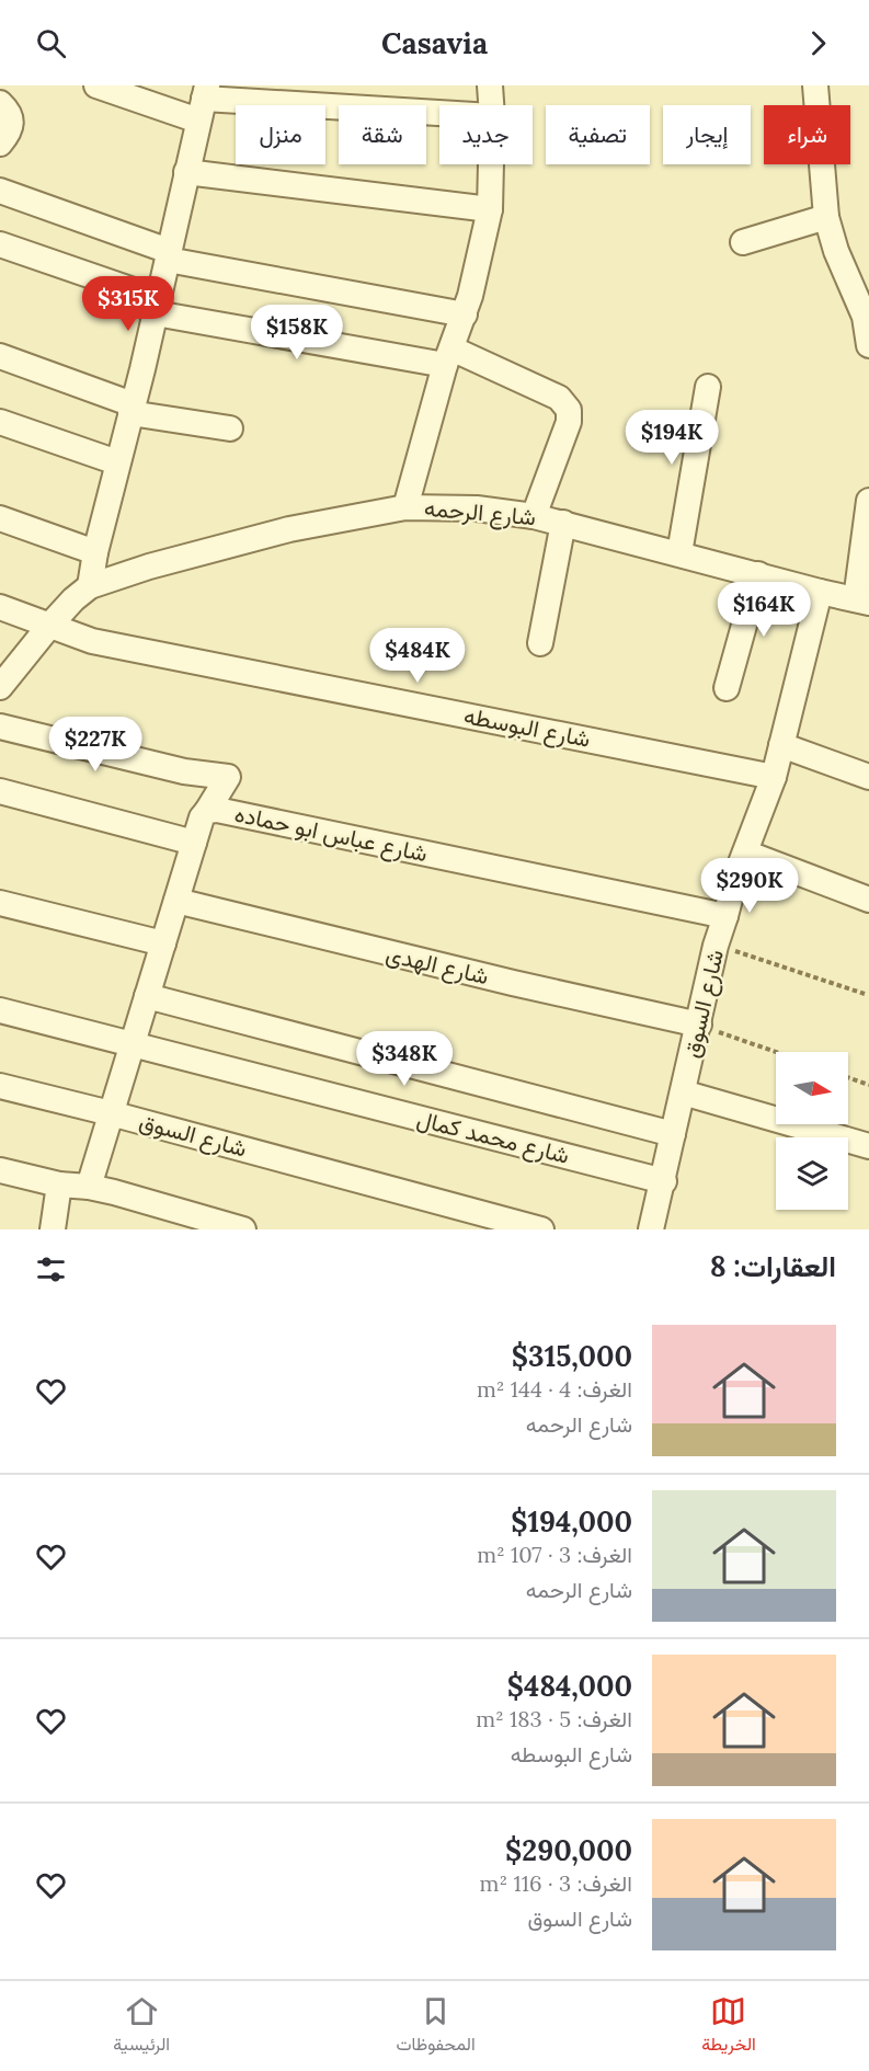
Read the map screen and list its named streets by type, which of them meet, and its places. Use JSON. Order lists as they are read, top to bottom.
{
  "streets": {
    "street": [
      "شارع الرحمه",
      "شارع البوسطه",
      "شارع عباس ابو حماده",
      "شارع الهدى",
      "شارع السوق",
      "شارع محمد كمال"
    ]
  },
  "crossings": [
    ["شارع الرحمه", "شارع البوسطه"],
    ["شارع الرحمه", "شارع السوق"],
    ["شارع البوسطه", "شارع السوق"],
    ["شارع عباس ابو حماده", "شارع الهدى"],
    ["شارع عباس ابو حماده", "شارع السوق"],
    ["شارع عباس ابو حماده", "شارع محمد كمال"],
    ["شارع الهدى", "شارع السوق"],
    ["شارع السوق", "شارع محمد كمال"]
  ],
  "north": "right",
  "page": {
    "header": "Casavia",
    "chip": [
      "شراء",
      "إيجار",
      "تصفية",
      "جديد",
      "شقة",
      "منزل"
    ],
    "price": [
      "$315K",
      "$158K",
      "$194K",
      "$164K",
      "$484K",
      "$227K",
      "$290K",
      "$348K"
    ],
    "heading": "العقارات: 8",
    "list": [
      {
        "name": "$315,000",
        "note": "الغرف: 4 · 144 m² · شارع الرحمه"
      },
      {
        "name": "$194,000",
        "note": "الغرف: 3 · 107 m² · شارع الرحمه"
      },
      {
        "name": "$484,000",
        "note": "الغرف: 5 · 183 m² · شارع البوسطه"
      },
      {
        "name": "$290,000",
        "note": "الغرف: 3 · 116 m² · شارع السوق"
      }
    ],
    "tabs": ["الخريطة", "المحفوظات", "الرئيسية"]
  }
}
